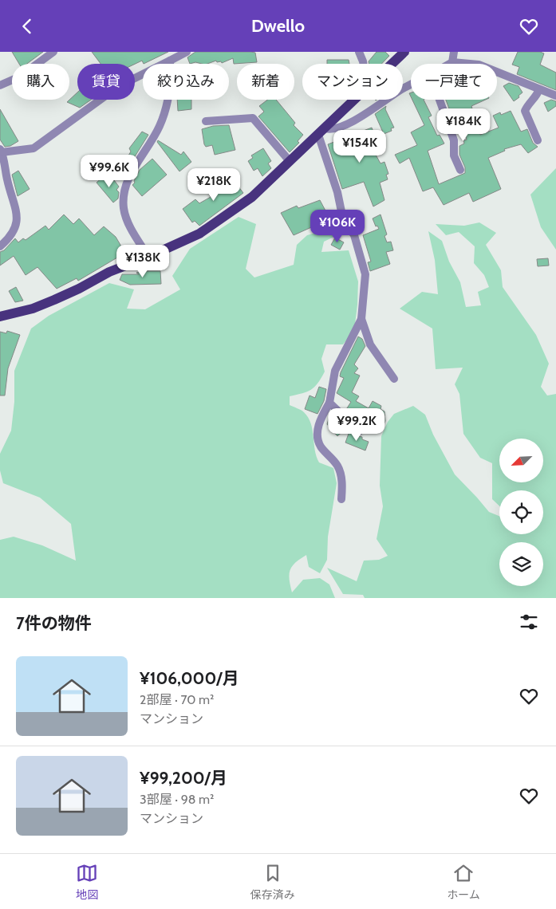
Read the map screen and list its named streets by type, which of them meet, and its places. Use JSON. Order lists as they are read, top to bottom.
{
  "north": "bottom left",
  "page": {
    "header": "Dwello",
    "chip": [
      "購入",
      "賃貸",
      "絞り込み",
      "新着",
      "マンション",
      "一戸建て"
    ],
    "price": [
      "¥184K",
      "¥154K",
      "¥99.6K",
      "¥218K",
      "¥106K",
      "¥138K",
      "¥99.2K"
    ],
    "heading": "7件の物件",
    "list": [
      {
        "name": "¥106,000/月",
        "note": "2部屋 · 70 m² · マンション"
      },
      {
        "name": "¥99,200/月",
        "note": "3部屋 · 98 m² · マンション"
      }
    ],
    "tabs": ["地図", "保存済み", "ホーム"]
  }
}
